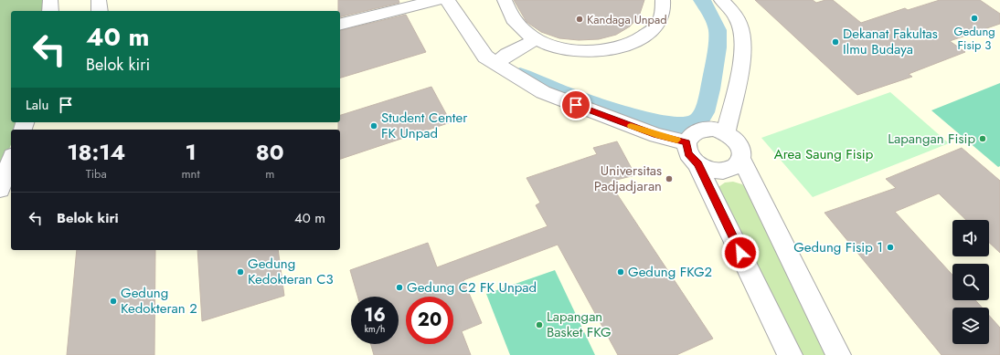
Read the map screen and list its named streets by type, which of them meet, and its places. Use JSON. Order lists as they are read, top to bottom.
{
  "parks": ["Area Saung Fisip"],
  "places": [
    "Gedung Fisip 3",
    "Kandaga Unpad",
    "Dekanat Fakultas Ilmu Budaya",
    "Student Center FK Unpad",
    "Lapangan Fisip",
    "Universitas Padjadjaran",
    "Gedung Fisip 1",
    "Gedung Kedokteran C3",
    "Gedung FKG2",
    "Gedung C2 FK Unpad",
    "Gedung Kedokteran 2",
    "Lapangan Basket FKG"
  ],
  "page": {
    "turn": ["40 m", "Belok kiri"],
    "then": "Lalu",
    "eta": [
      "18:14",
      "Tiba",
      "1",
      "mnt",
      "80",
      "m"
    ],
    "list": [
      {
        "name": "Belok kiri",
        "value": "40 m"
      }
    ],
    "speed": "16 km/h",
    "limit": "20"
  }
}
